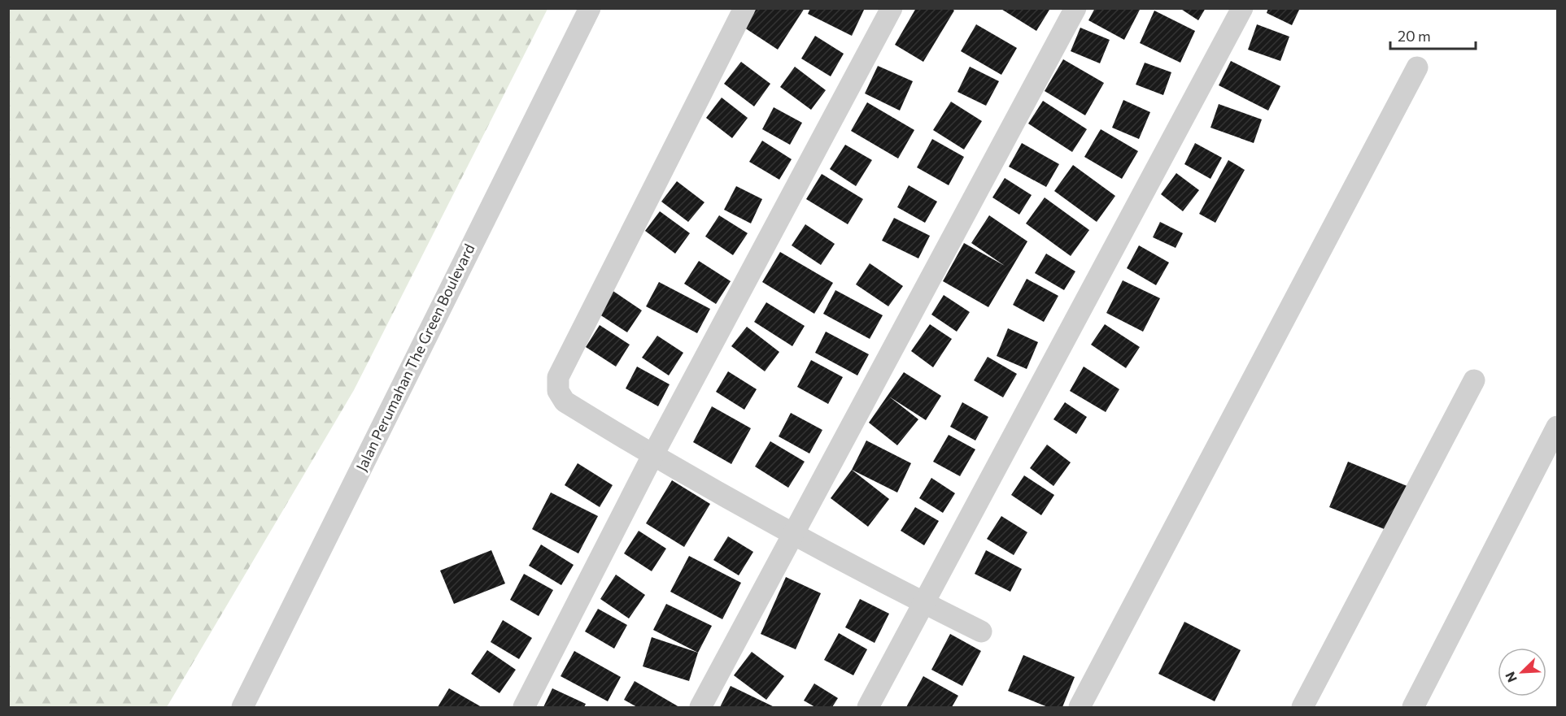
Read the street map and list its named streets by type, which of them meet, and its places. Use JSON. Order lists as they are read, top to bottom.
{
  "streets": {
    "street": ["Jalan Perumahan The Green Boulevard"]
  },
  "scale_bar": "20 m",
  "north": "bottom left"
}
